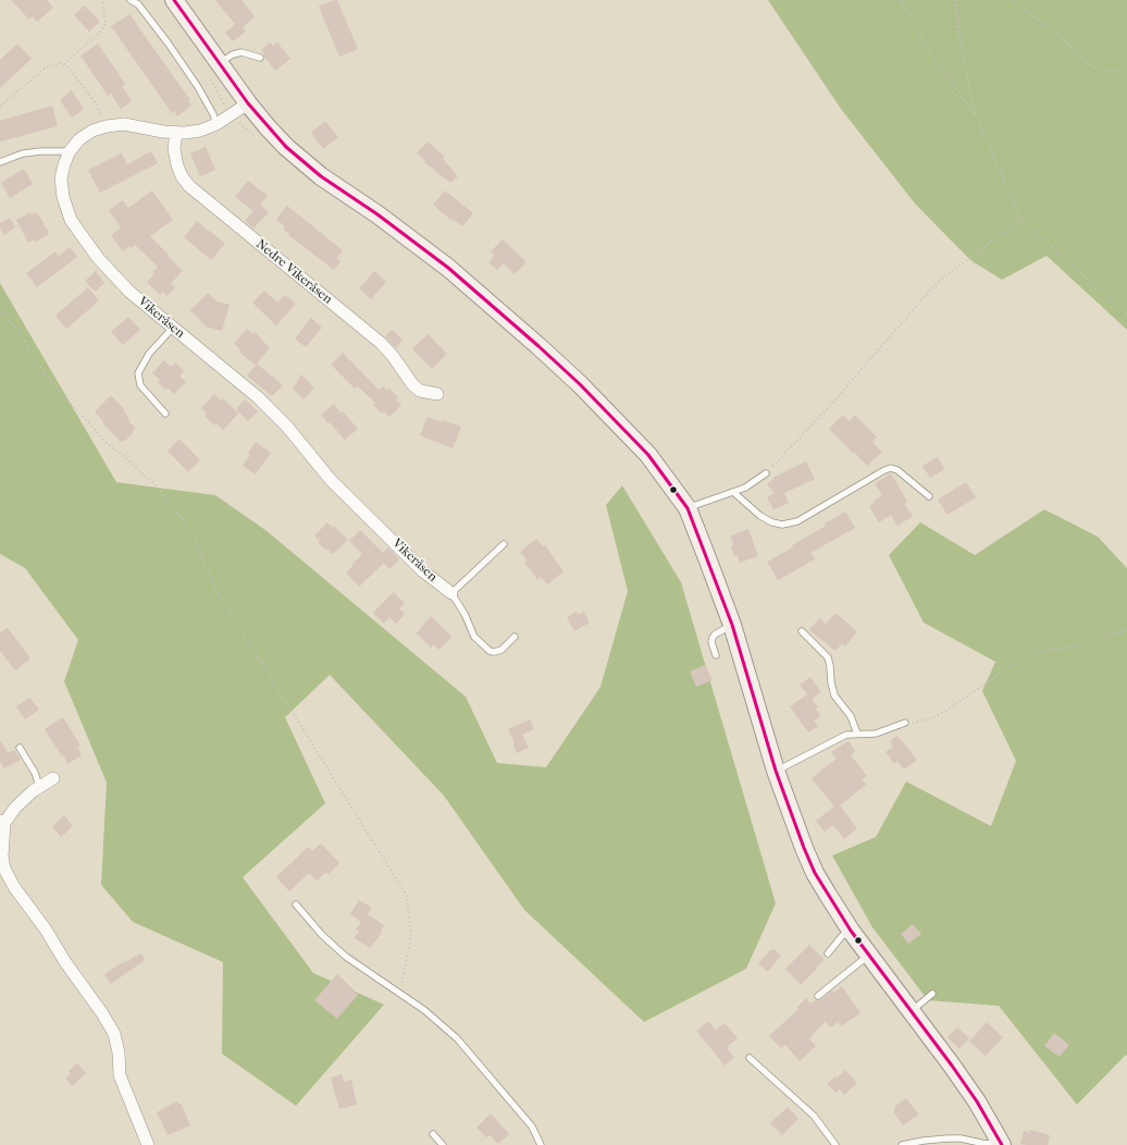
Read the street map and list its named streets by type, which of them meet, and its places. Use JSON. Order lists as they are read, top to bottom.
{
  "streets": {
    "street": ["Nedre Vikeråsen", "Vikeråsen"]
  },
  "crossings": [
    ["Nedre Vikeråsen", "Vikeråsen"]
  ]
}
